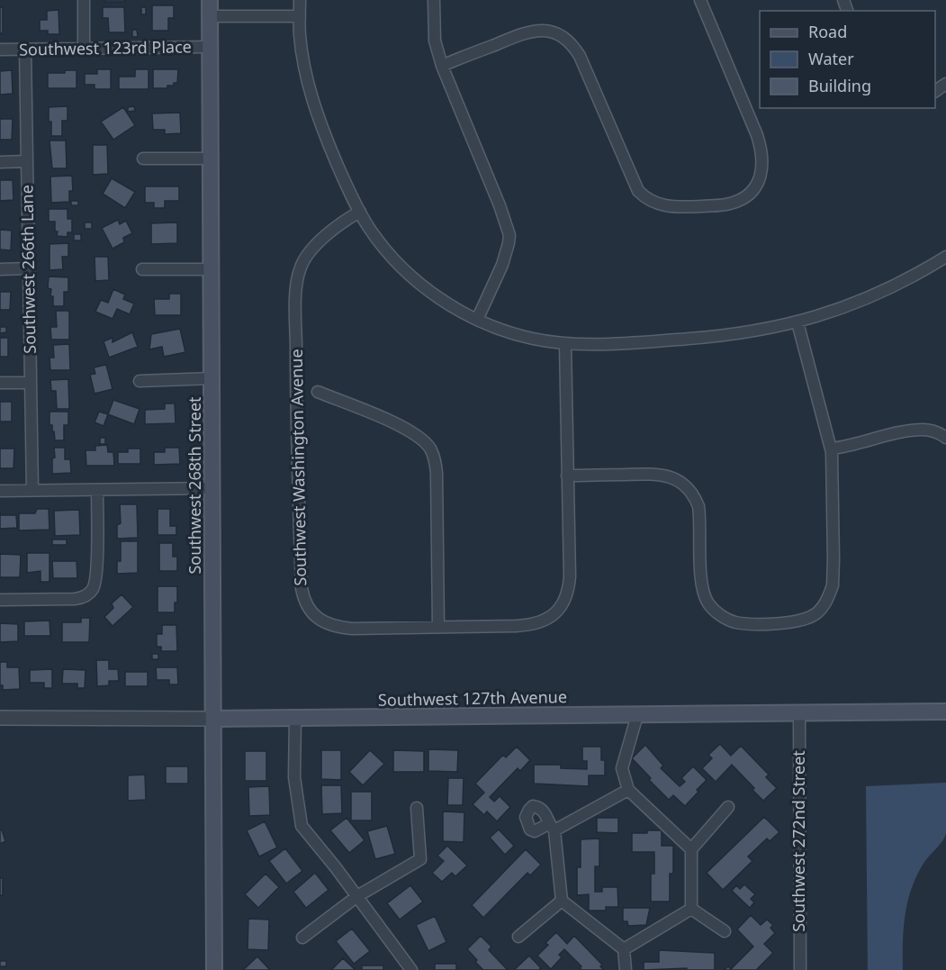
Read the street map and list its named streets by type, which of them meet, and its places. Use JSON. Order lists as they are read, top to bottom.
{
  "streets": {
    "main road": ["Southwest 268th Street", "Southwest 127th Avenue"],
    "street": [
      "Southwest 123rd Place",
      "Southwest 266th Lane",
      "Southwest Washington Avenue",
      "Southwest 272nd Street"
    ]
  },
  "crossings": [
    ["Southwest 123rd Place", "Southwest 266th Lane"],
    ["Southwest 123rd Place", "Southwest 268th Street"],
    ["Southwest 268th Street", "Southwest 127th Avenue"],
    ["Southwest 127th Avenue", "Southwest 272nd Street"]
  ],
  "legend": ["Road", "Water", "Building"]
}
